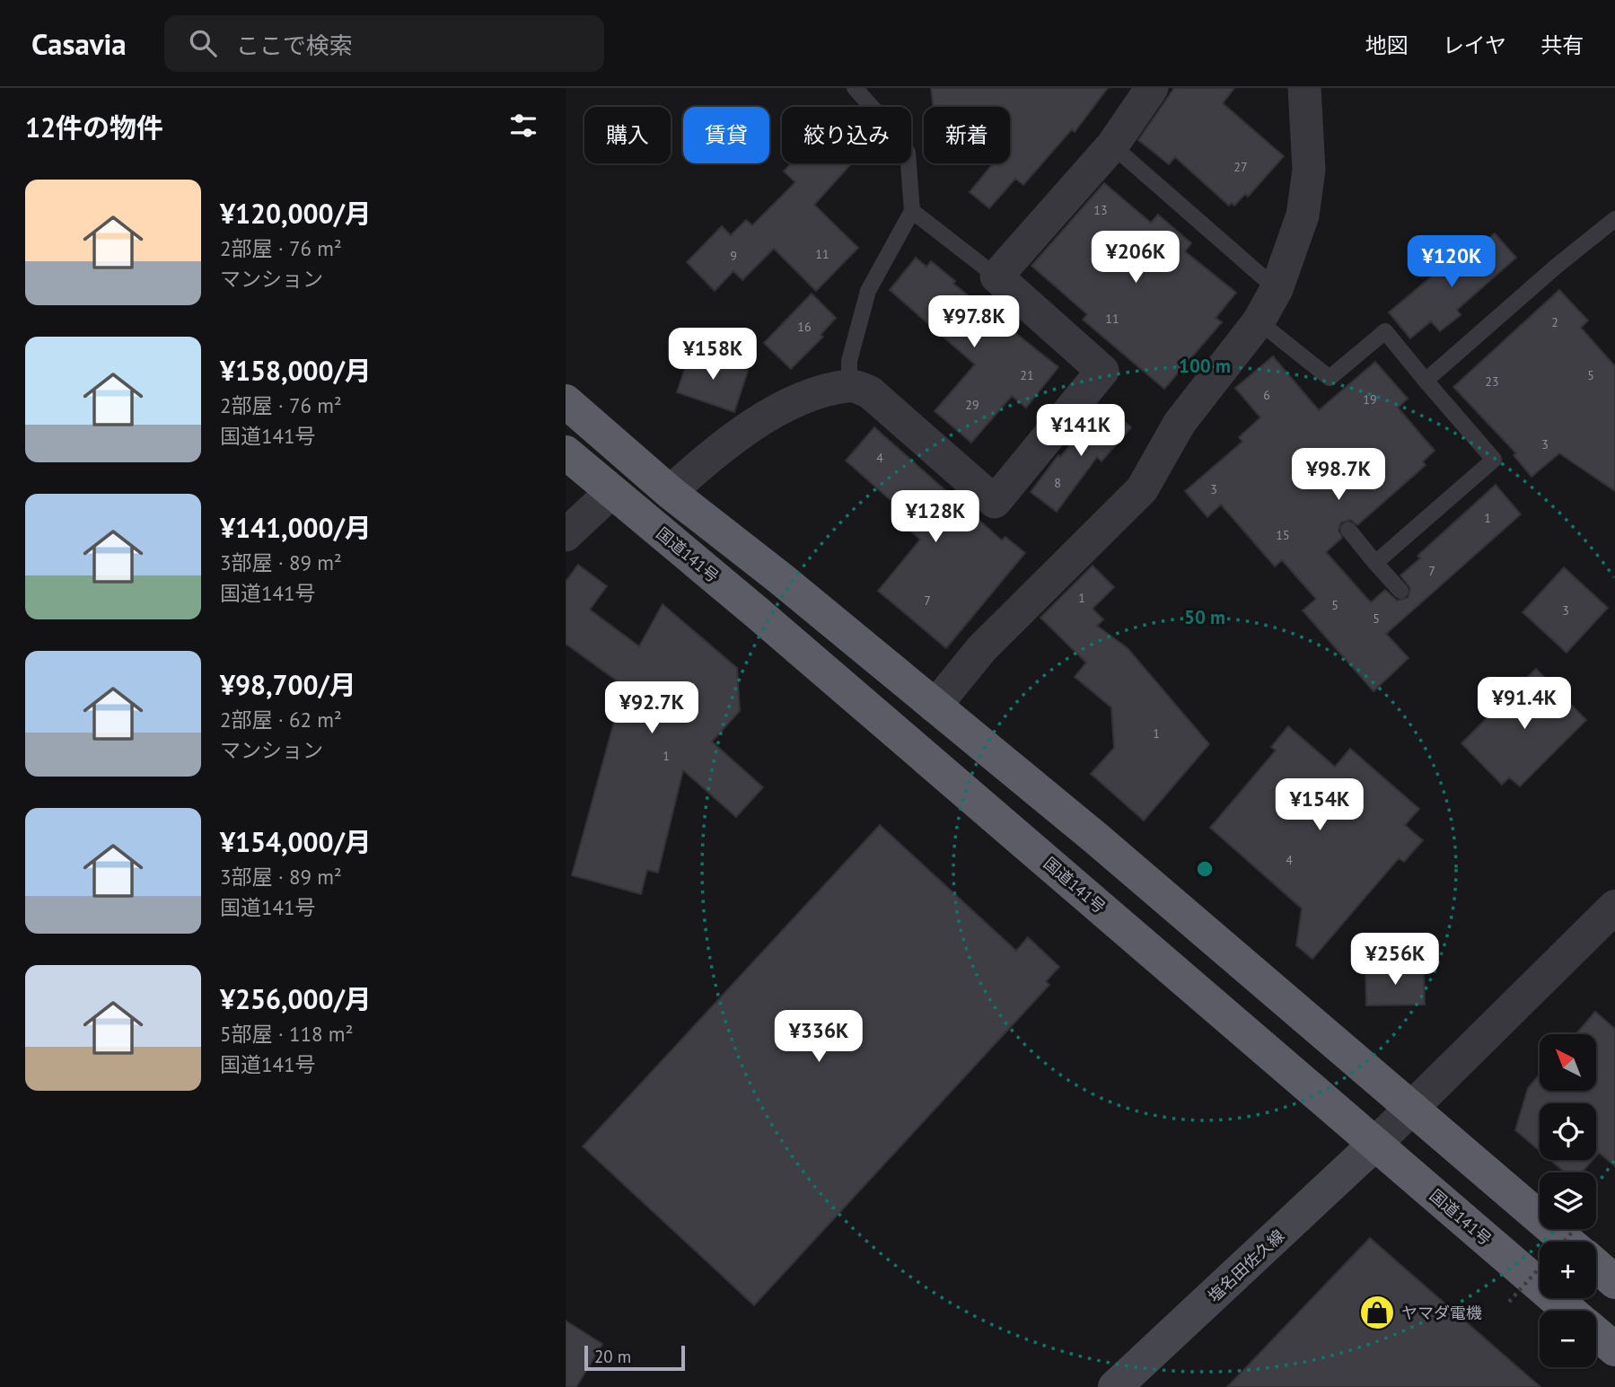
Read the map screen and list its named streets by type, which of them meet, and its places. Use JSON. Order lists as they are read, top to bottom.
{
  "streets": {
    "highway": ["国道141号"],
    "main road": ["塩名田佐久線"]
  },
  "crossings": [
    ["国道141号", "塩名田佐久線"]
  ],
  "places": {
    "shop": ["ヤマダ電機"]
  },
  "house_numbers": [
    "27",
    "13",
    "11",
    "9",
    "11",
    "2",
    "16",
    "21",
    "5",
    "23",
    "6",
    "19",
    "29",
    "3",
    "4",
    "8",
    "3",
    "1",
    "15",
    "7",
    "1",
    "7",
    "5",
    "3",
    "5",
    "1",
    "1",
    "4"
  ],
  "scale_bar": "20 m",
  "north": "top left",
  "page": {
    "header": "Casavia",
    "search": "ここで検索",
    "nav": ["地図", "レイヤ", "共有"],
    "heading": "12件の物件",
    "chip": [
      "購入",
      "賃貸",
      "絞り込み",
      "新着"
    ],
    "list": [
      {
        "name": "¥120,000/月",
        "note": "2部屋 · 76 m² · マンション"
      },
      {
        "name": "¥158,000/月",
        "note": "2部屋 · 76 m² · 国道141号"
      },
      {
        "name": "¥141,000/月",
        "note": "3部屋 · 89 m² · 国道141号"
      },
      {
        "name": "¥98,700/月",
        "note": "2部屋 · 62 m² · マンション"
      },
      {
        "name": "¥154,000/月",
        "note": "3部屋 · 89 m² · 国道141号"
      },
      {
        "name": "¥256,000/月",
        "note": "5部屋 · 118 m² · 国道141号"
      }
    ],
    "price": [
      "¥206K",
      "¥120K",
      "¥97.8K",
      "¥158K",
      "¥141K",
      "¥98.7K",
      "¥128K",
      "¥91.4K",
      "¥92.7K",
      "¥154K",
      "¥256K",
      "¥336K"
    ],
    "map_buttons": ["+", "−"],
    "scale": "20 m"
  },
  "rings": ["100 m", "50 m"]
}
